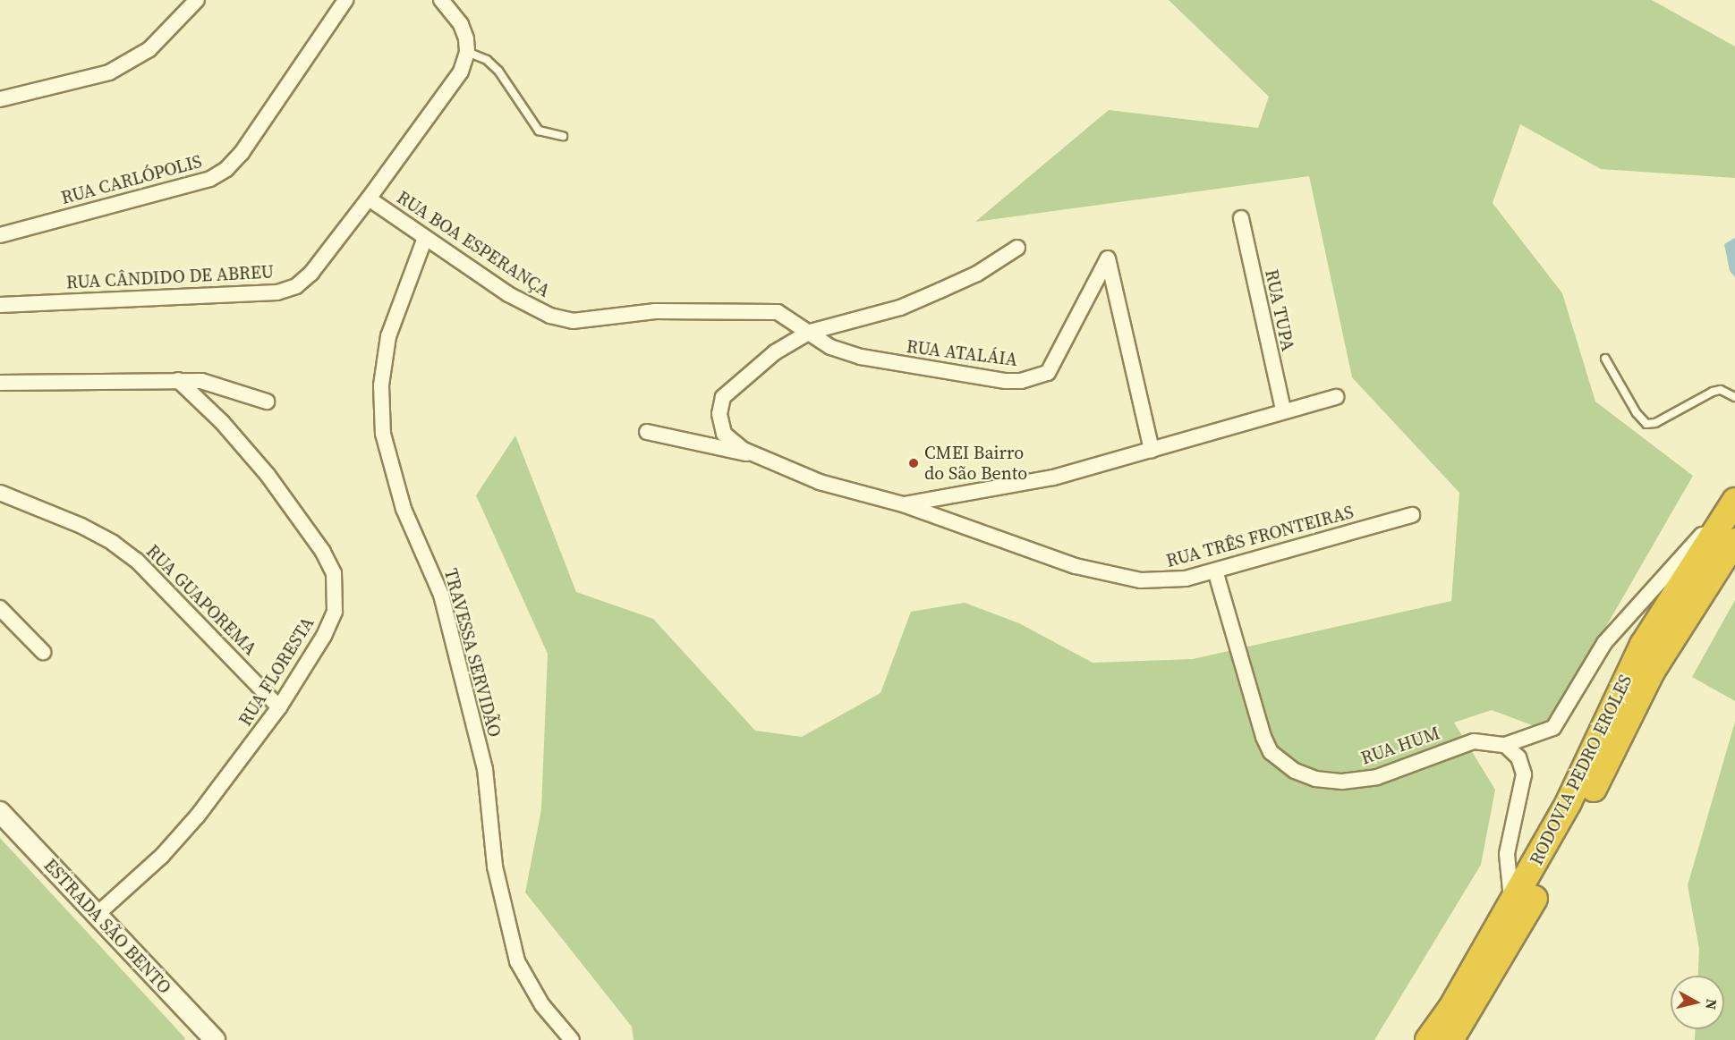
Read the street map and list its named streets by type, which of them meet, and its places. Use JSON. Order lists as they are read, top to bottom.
{
  "streets": {
    "highway": ["RODOVIA PEDRO EROLES"],
    "street": [
      "RUA CARLÓPOLIS",
      "RUA BOA ESPERANÇA",
      "RUA CÂNDIDO DE ABREU",
      "RUA TUPA",
      "RUA ATALÁIA",
      "RUA TRÊS FRONTEIRAS",
      "RUA GUAPOREMA",
      "TRAVESSA SERVIDÃO",
      "RUA FLORESTA",
      "RUA HUM",
      "ESTRADA SÃO BENTO"
    ]
  },
  "crossings": [
    ["RUA BOA ESPERANÇA", "RUA CÂNDIDO DE ABREU"],
    ["RUA BOA ESPERANÇA", "RUA ATALÁIA"],
    ["RUA BOA ESPERANÇA", "RUA TRÊS FRONTEIRAS"],
    ["RUA BOA ESPERANÇA", "TRAVESSA SERVIDÃO"],
    ["RUA TUPA", "RUA TRÊS FRONTEIRAS"],
    ["RUA ATALÁIA", "RUA TRÊS FRONTEIRAS"],
    ["RUA TRÊS FRONTEIRAS", "RUA HUM"],
    ["RUA GUAPOREMA", "RUA FLORESTA"],
    ["RUA FLORESTA", "ESTRADA SÃO BENTO"]
  ],
  "places": ["CMEI Bairro do São Bento"],
  "north": "right"
}
